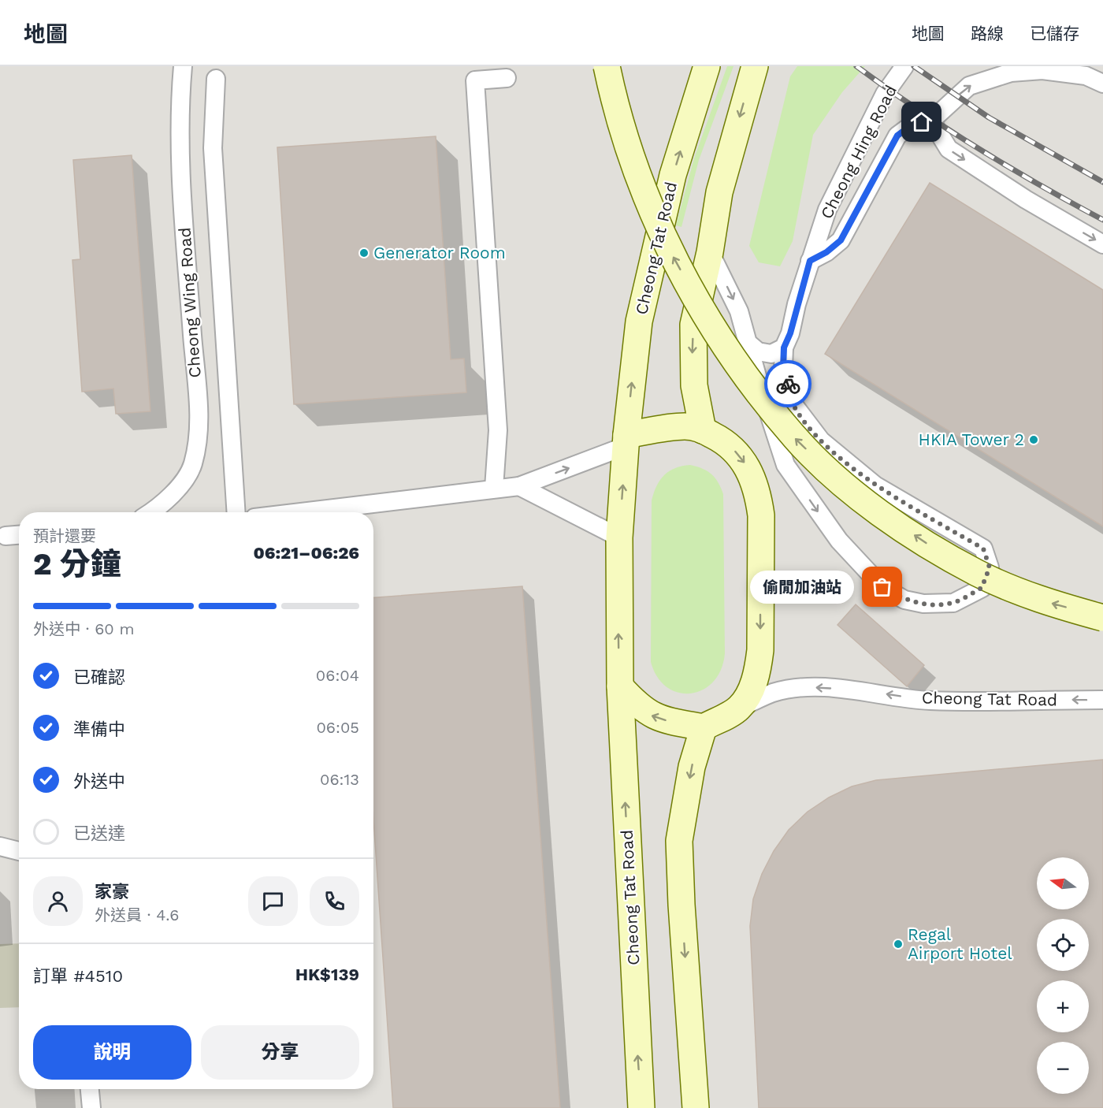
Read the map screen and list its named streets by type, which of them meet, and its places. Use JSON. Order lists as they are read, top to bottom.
{
  "streets": {
    "street": ["Cheong Tat Road"],
    "lane": ["Cheong Hing Road", "Cheong Wing Road"]
  },
  "places": [
    "Generator Room",
    "HKIA Tower 2",
    "偷閒加油站",
    "Regal Airport Hotel"
  ],
  "north": "left",
  "page": {
    "header": "地圖",
    "nav": ["地圖", "路線", "已儲存"],
    "heading": ["2 分鐘", "預計還要", "06:21–06:26"],
    "panel": [
      "家豪",
      "外送員 · 4.6",
      "訂單 #4510",
      "HK$139"
    ],
    "bubble": "偷閒加油站",
    "bar": "外送中 · 60 m",
    "list": [
      ["已確認", "06:04"],
      ["準備中", "06:05"],
      ["外送中", "06:13"],
      "已送達"
    ],
    "map_buttons": ["+", "−"],
    "buttons": ["說明", "分享"]
  }
}
